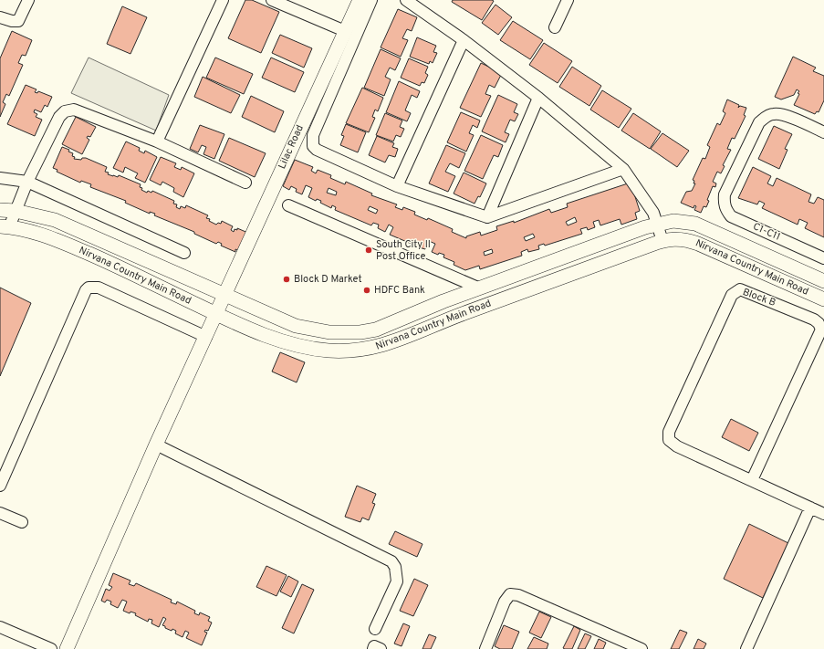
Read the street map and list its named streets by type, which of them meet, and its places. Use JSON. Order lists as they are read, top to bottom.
{
  "streets": {
    "street": [
      "Lilac Road",
      "C1-C11",
      "Nirvana Country Main Road",
      "Block B"
    ]
  },
  "crossings": [
    ["Lilac Road", "Nirvana Country Main Road"]
  ],
  "places": ["South City II Post Office", "Block D Market", "HDFC Bank"]
}
